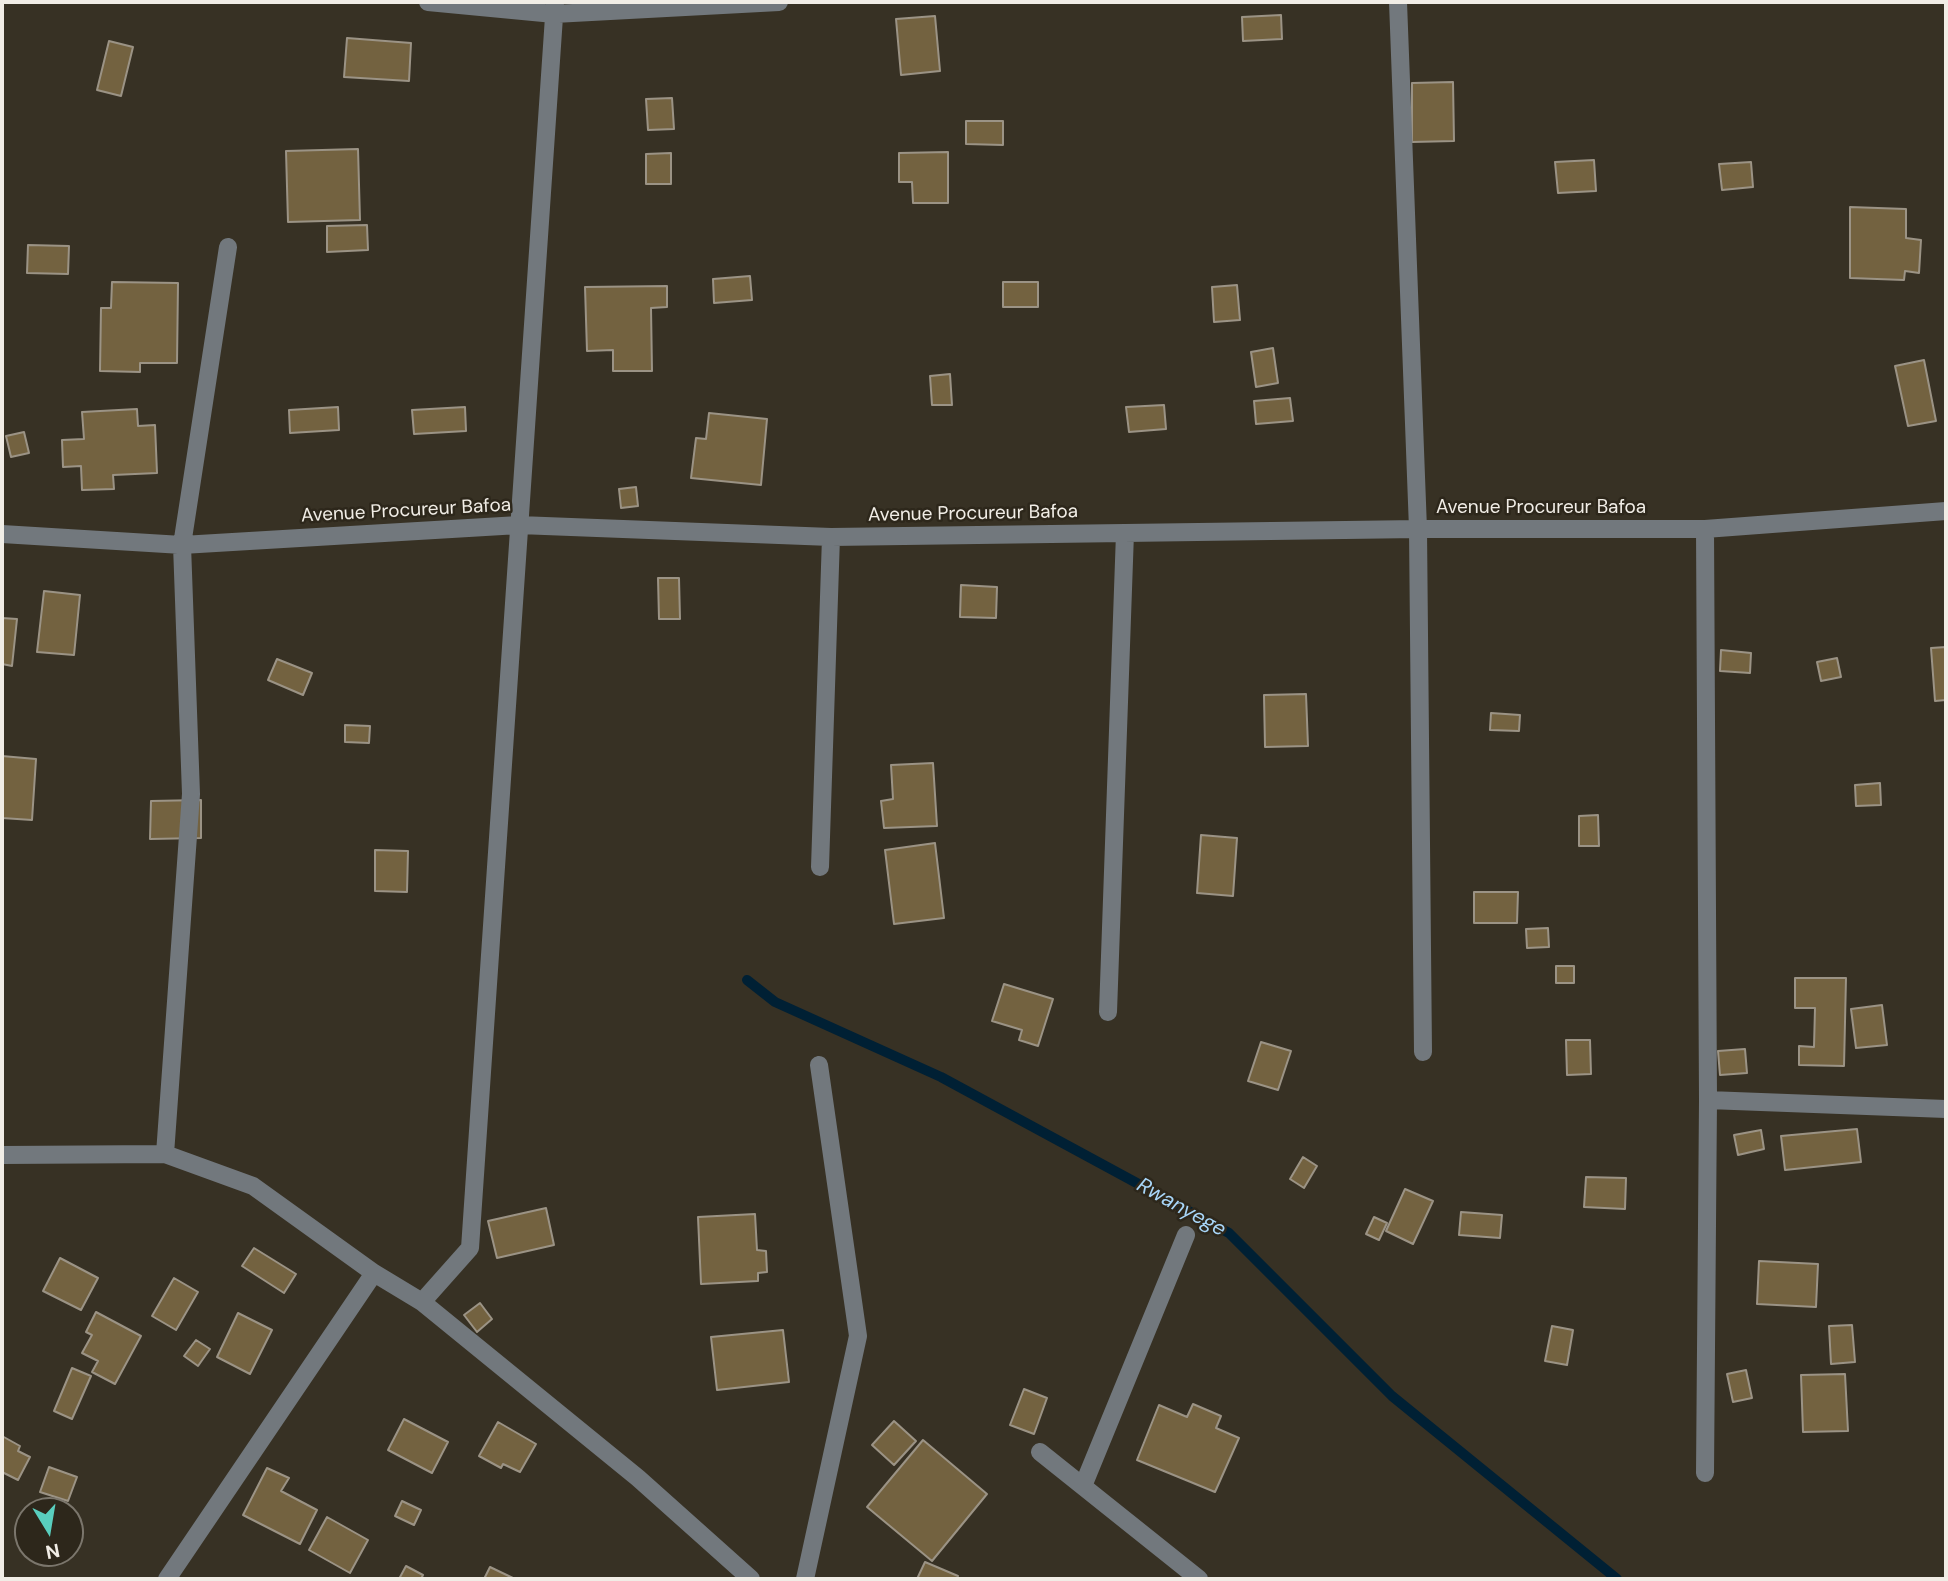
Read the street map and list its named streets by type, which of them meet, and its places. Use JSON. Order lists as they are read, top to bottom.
{
  "streets": {
    "street": ["Avenue Procureur Bafoa"]
  },
  "water": ["Rwanyege"],
  "north": "bottom"
}
